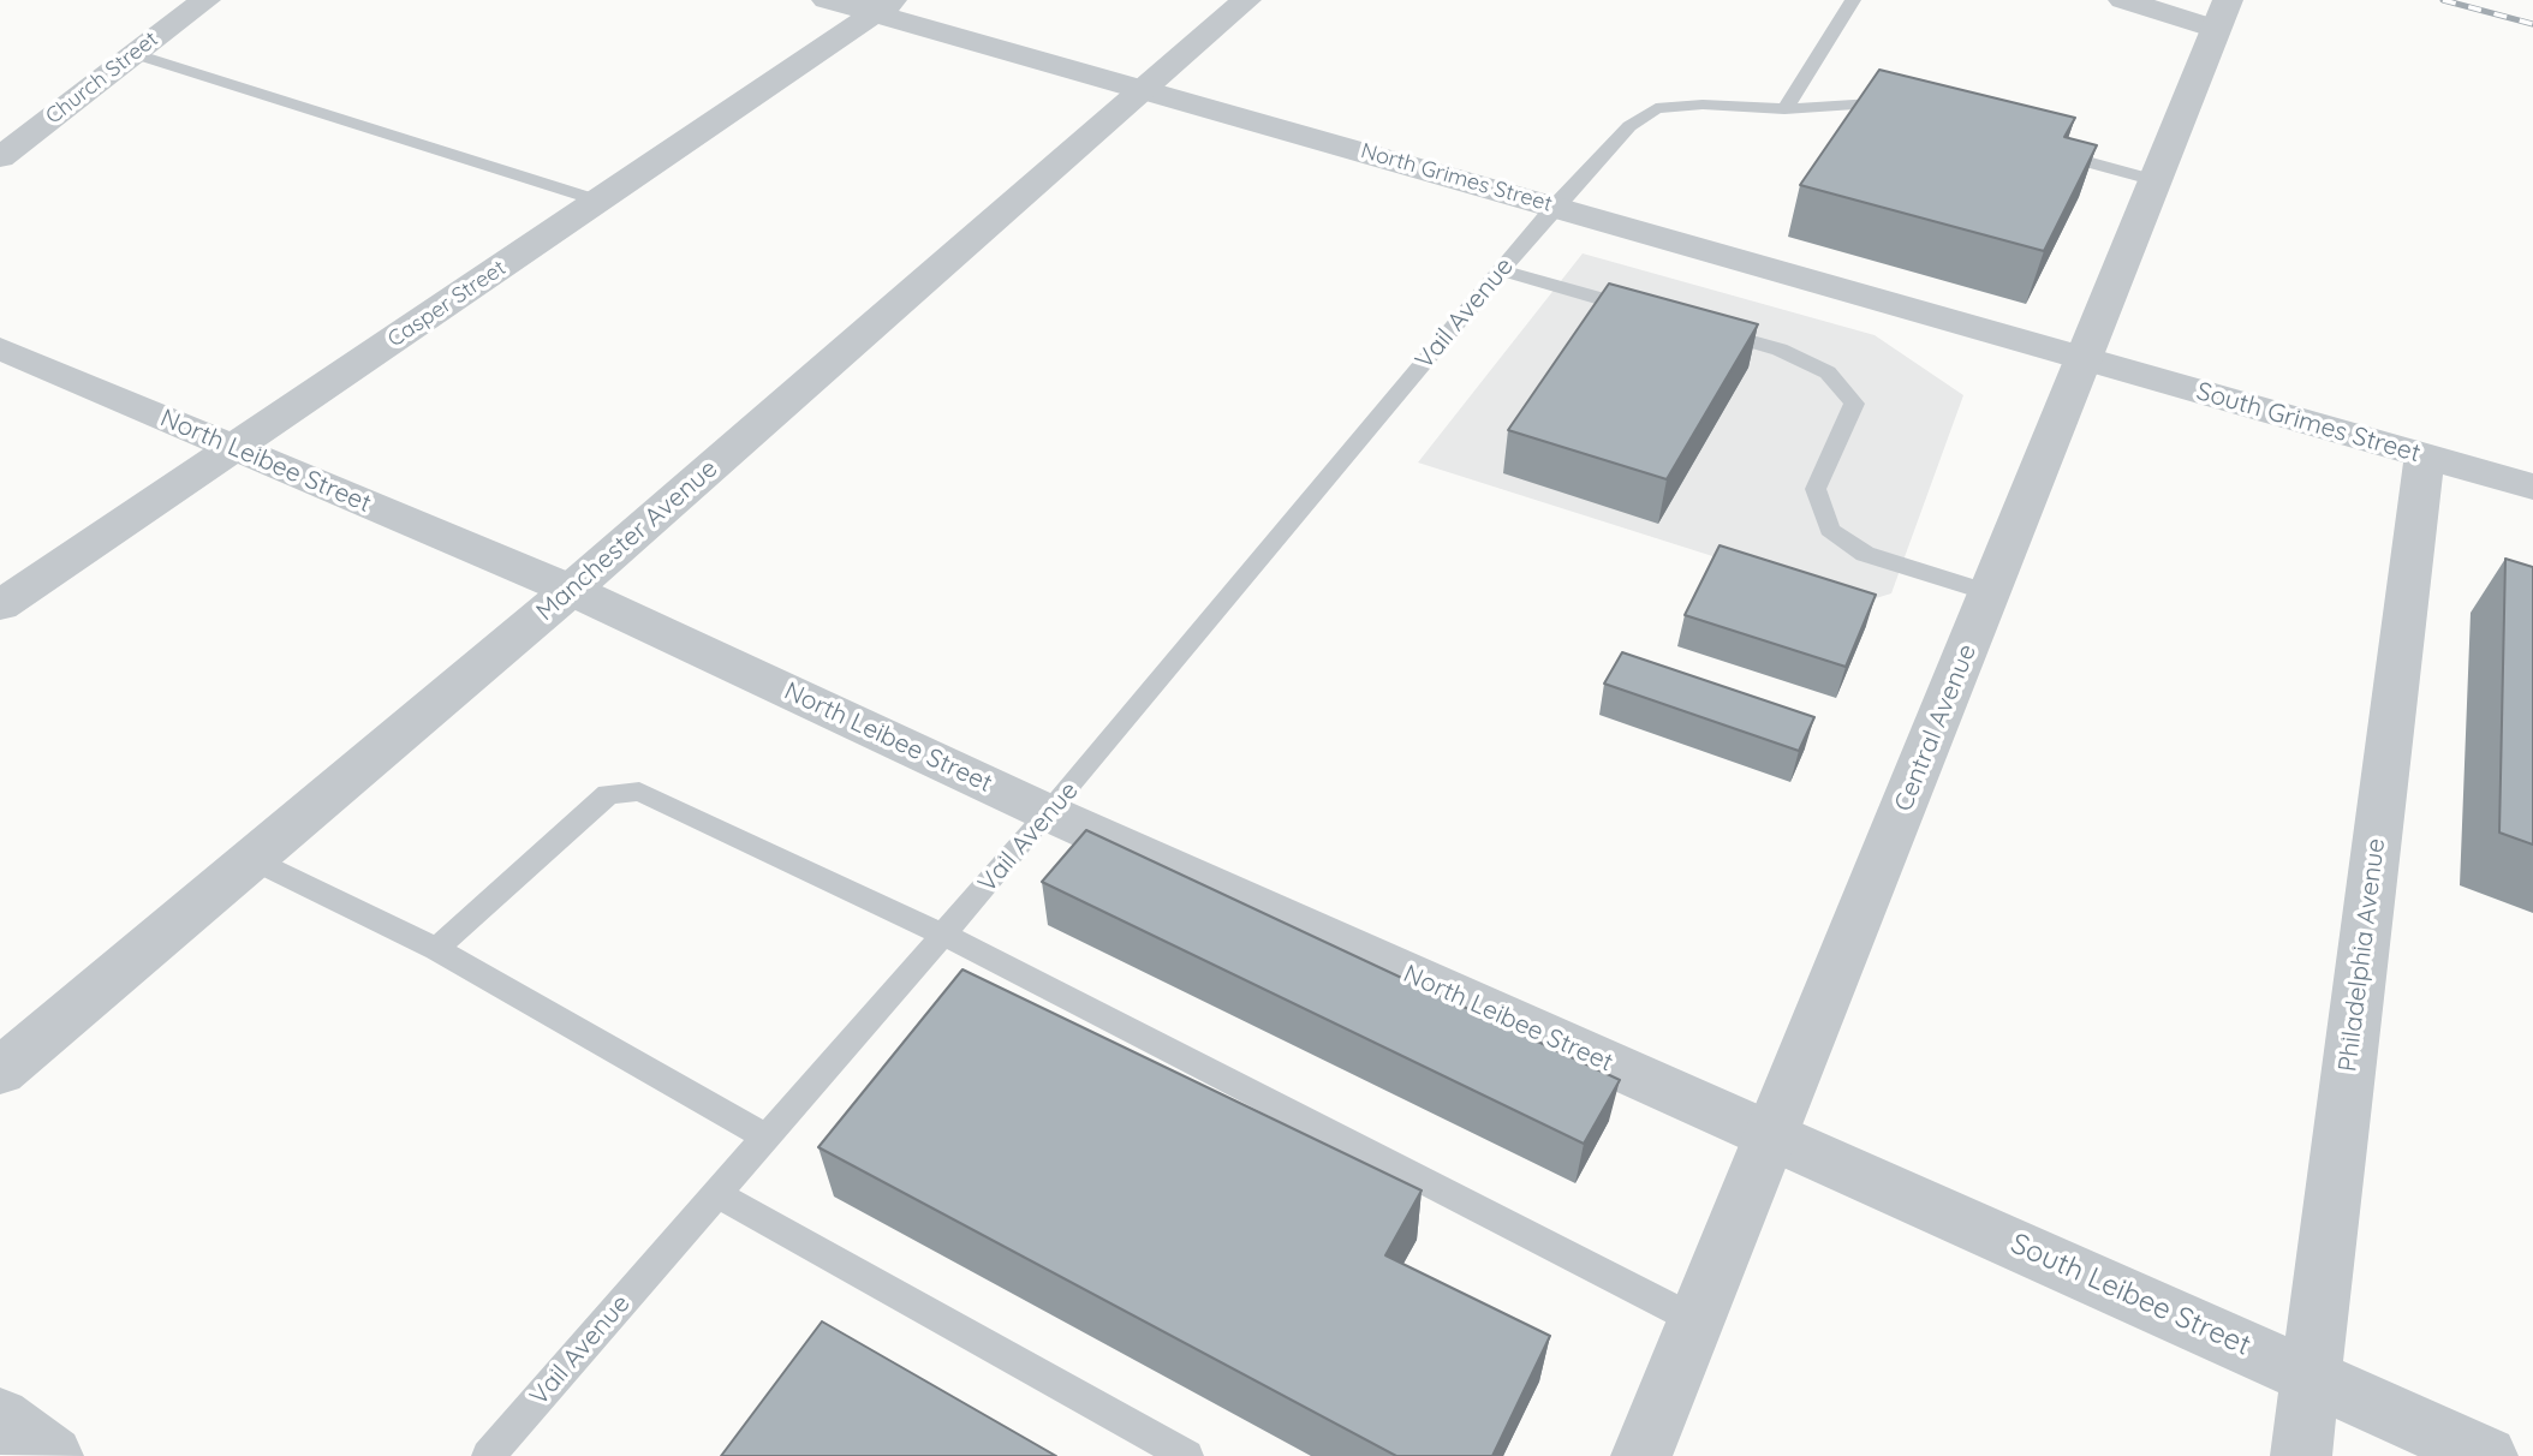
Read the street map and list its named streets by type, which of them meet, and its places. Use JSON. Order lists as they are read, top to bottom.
{
  "streets": {
    "street": [
      "Church Street",
      "North Grimes Street",
      "Casper Street",
      "South Grimes Street",
      "North Leibee Street",
      "Manchester Avenue",
      "Central Avenue",
      "Philadelphia Avenue",
      "South Leibee Street"
    ],
    "lane": ["Vail Avenue"]
  },
  "crossings": [
    ["North Grimes Street", "Casper Street"],
    ["North Grimes Street", "Vail Avenue"],
    ["North Grimes Street", "South Grimes Street"],
    ["North Grimes Street", "Manchester Avenue"],
    ["North Grimes Street", "Central Avenue"],
    ["Casper Street", "North Leibee Street"],
    ["Vail Avenue", "North Leibee Street"],
    ["South Grimes Street", "Central Avenue"],
    ["South Grimes Street", "Philadelphia Avenue"],
    ["North Leibee Street", "Manchester Avenue"],
    ["North Leibee Street", "Central Avenue"],
    ["North Leibee Street", "South Leibee Street"],
    ["Central Avenue", "South Leibee Street"],
    ["Philadelphia Avenue", "South Leibee Street"]
  ]
}
